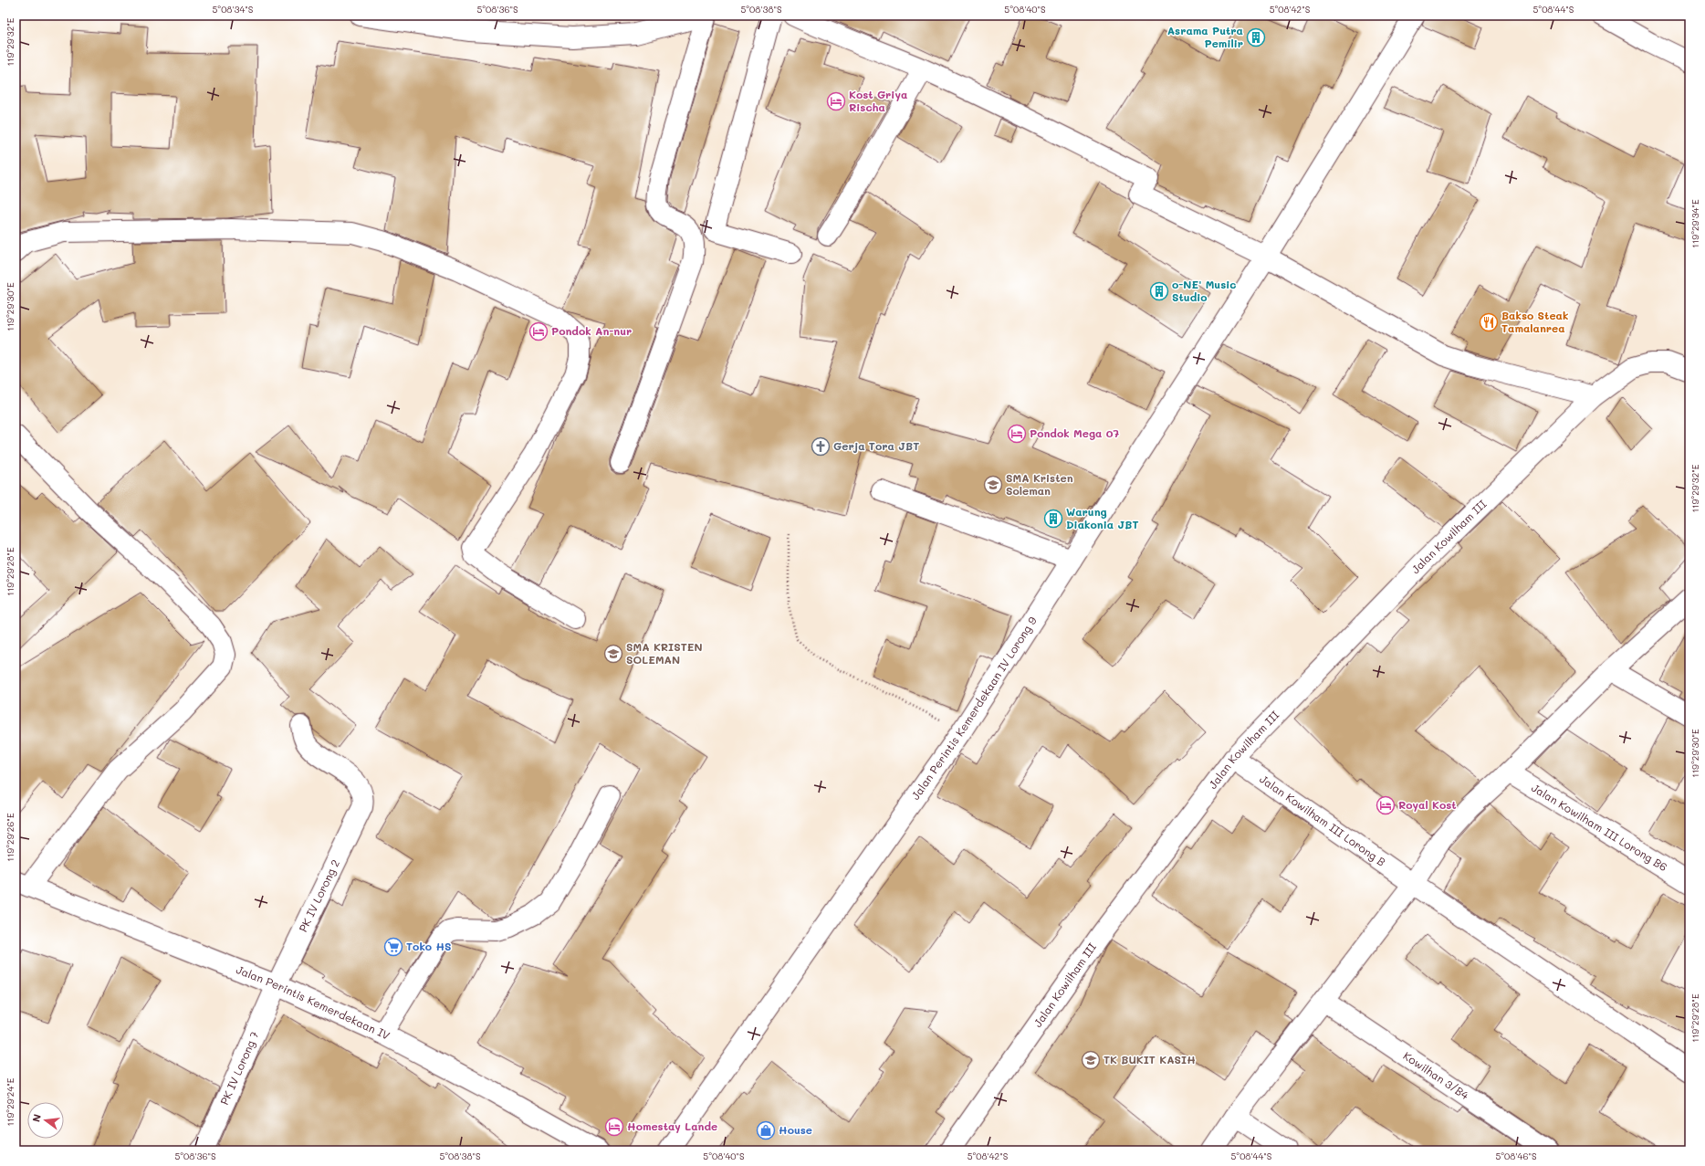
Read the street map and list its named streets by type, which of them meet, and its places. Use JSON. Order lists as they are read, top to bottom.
{
  "streets": {
    "street": [
      "Jalan Kowilham III",
      "Jalan Perintis Kemerdekaan IV Lorong 9",
      "Jalan Kowilham III Lorong B",
      "Jalan Kowilham III Lorong B6",
      "PK IV Lorong 2",
      "Jalan Perintis Kemerdekaan IV",
      "PK IV Lorong 7",
      "Kowilhan 3/B4"
    ]
  },
  "crossings": [
    ["Jalan Kowilham III", "Jalan Kowilham III Lorong B"],
    ["PK IV Lorong 2", "Jalan Perintis Kemerdekaan IV"],
    ["PK IV Lorong 2", "PK IV Lorong 7"],
    ["Jalan Perintis Kemerdekaan IV", "PK IV Lorong 7"]
  ],
  "places": {
    "building": ["Asrama Putra Pemilir", "o-NE' Music Studio", "Warung Diakonia JBT"],
    "hotel": [
      "Kost Griya Rischa",
      "Pondok An-nur",
      "Pondok Mega 07",
      "Royal Kost",
      "Homestay Lande"
    ],
    "restaurant": ["Bakso Steak Tamalanrea"],
    "church": ["Gerja Tora JBT"],
    "school or university": ["SMA Kristen Soleman", "SMA KRISTEN SOLEMAN", "TK BUKIT KASIH"],
    "supermarket": ["Toko HS"],
    "shop": ["House"]
  },
  "north": "left",
  "coordinates": [
    "5°08'34\"S",
    "5°08'36\"S",
    "5°08'38\"S",
    "5°08'40\"S",
    "5°08'42\"S",
    "5°08'44\"S",
    "119°29'32\"E",
    "119°29'34\"E",
    "119°29'30\"E",
    "119°29'28\"E",
    "119°29'26\"E",
    "119°29'24\"E",
    "5°08'46\"S"
  ]
}
